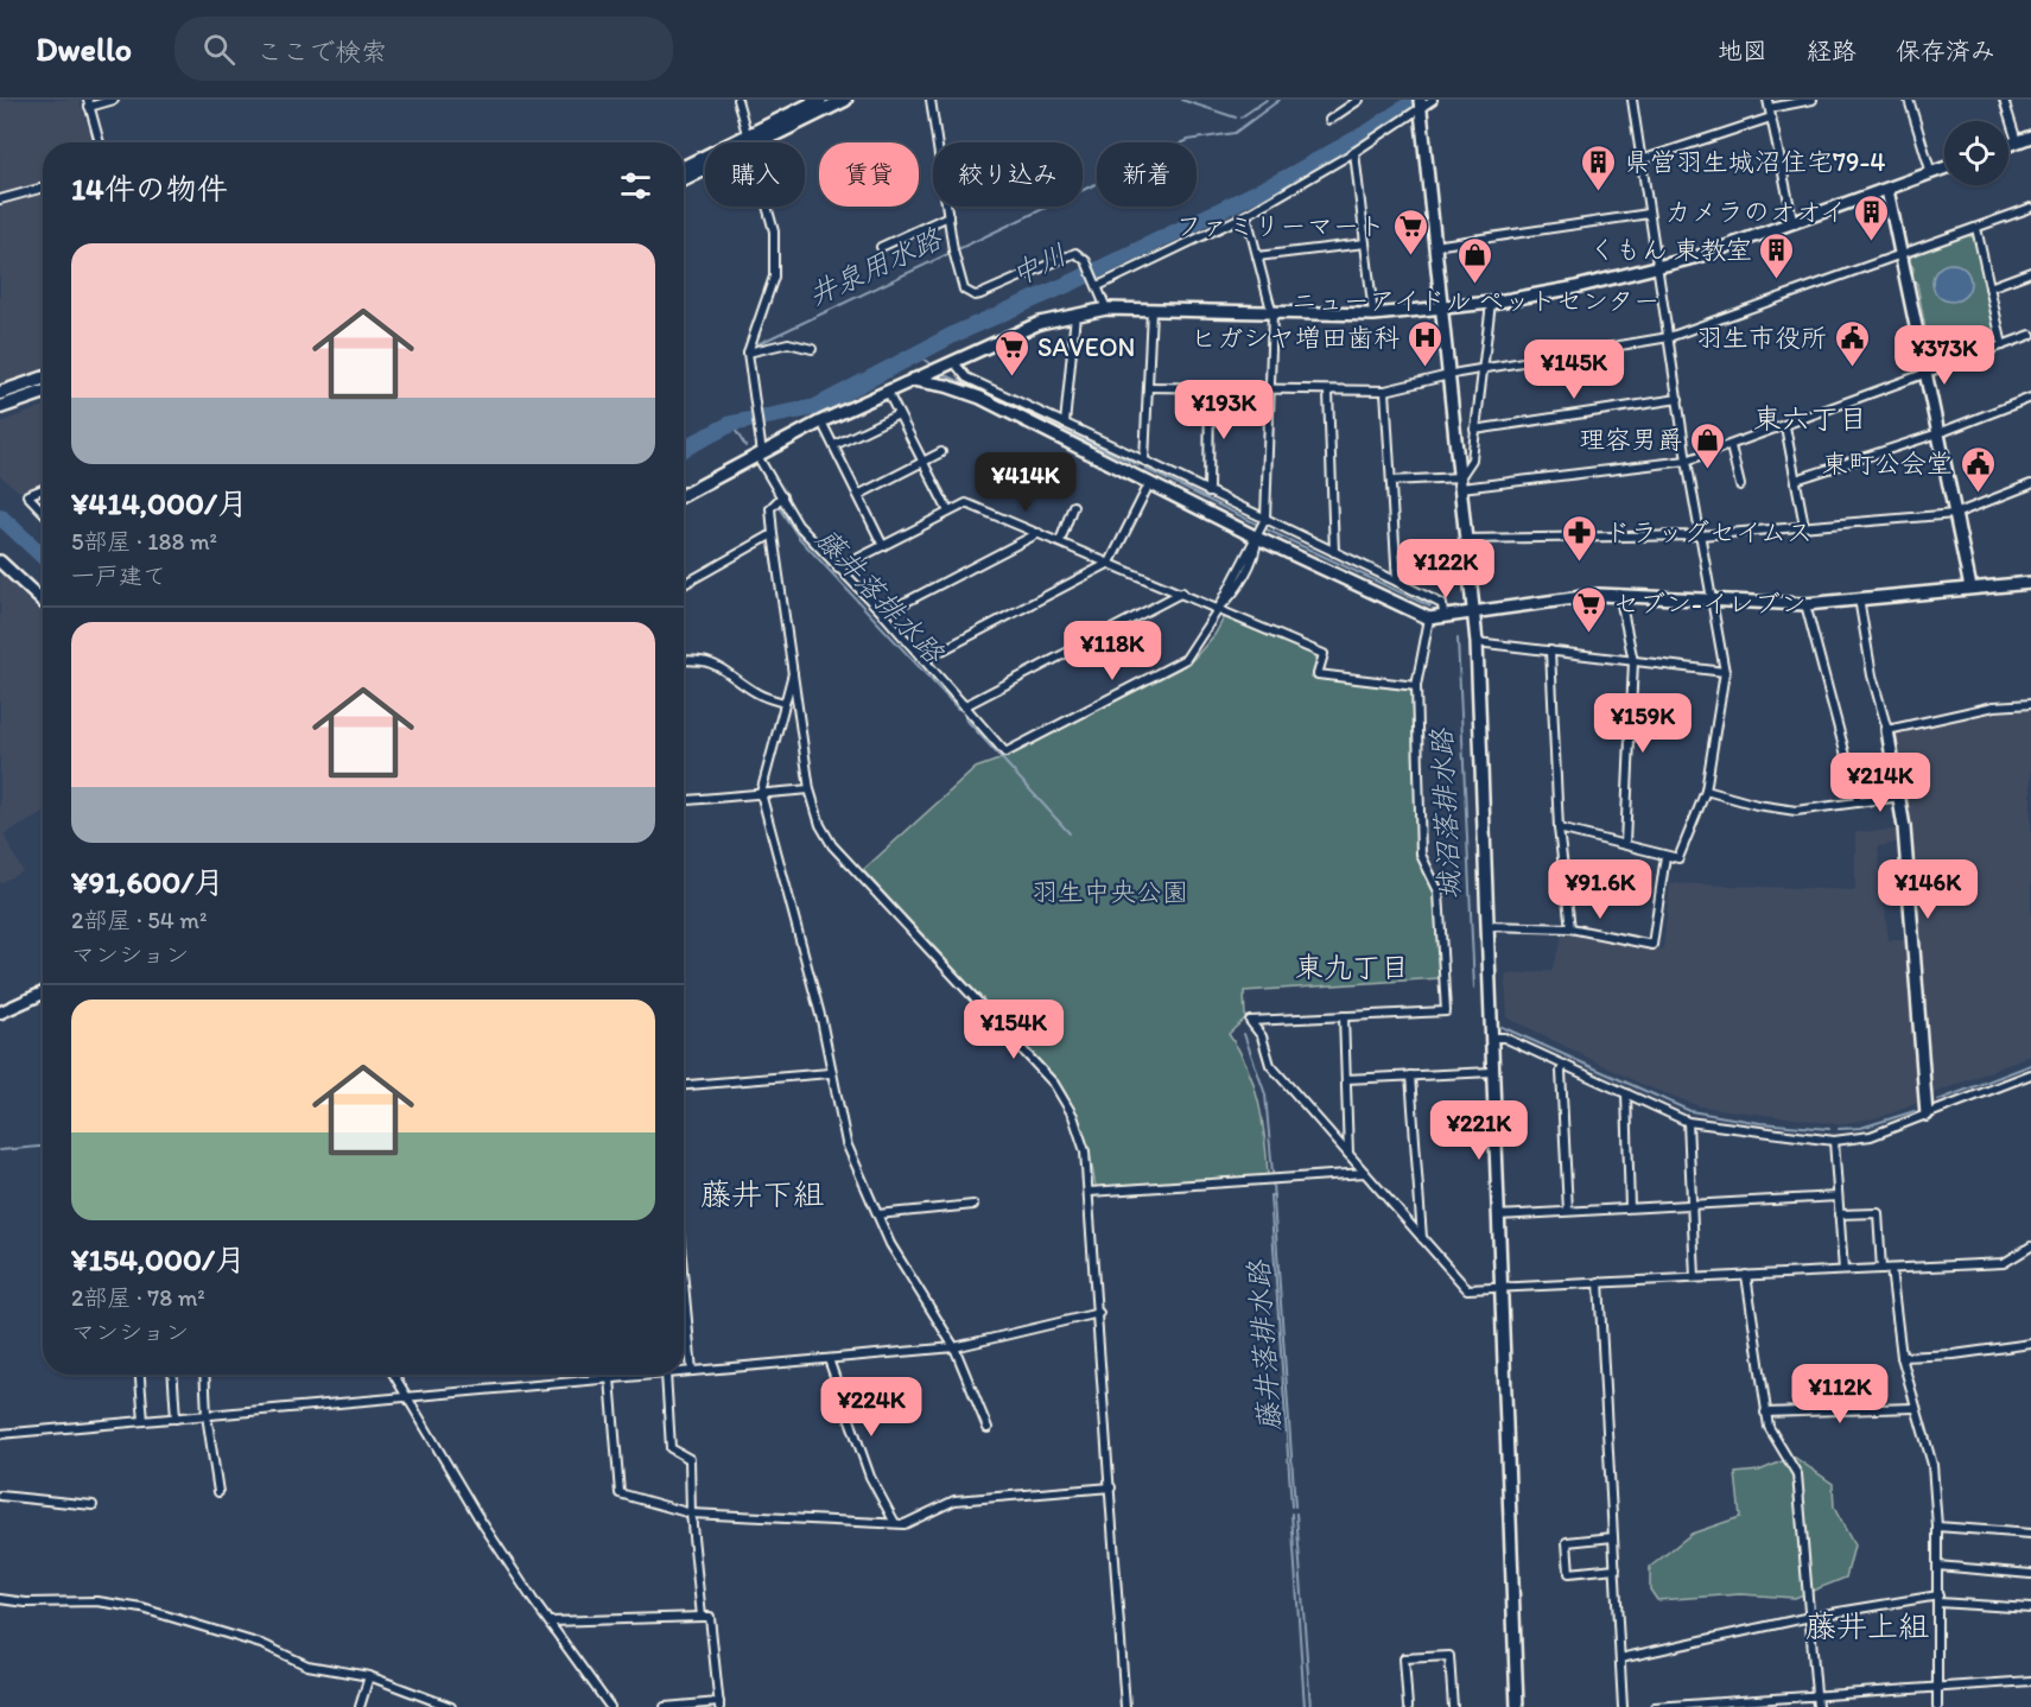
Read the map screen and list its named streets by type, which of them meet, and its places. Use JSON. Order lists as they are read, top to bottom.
{
  "districts": [
    "東六丁目",
    "東九丁目",
    "藤井下組",
    "藤井上組"
  ],
  "water": [
    "中川",
    "井泉用水路",
    "藤井落排水路",
    "城沼落排水路"
  ],
  "parks": ["羽生中央公園"],
  "places": {
    "building": ["県営羽生城沼住宅79-4", "カメラのオオイ", "くもん 東教室"],
    "supermarket": ["ファミリーマート", "SAVEON", "セブン-イレブン"],
    "shop": ["ニューアイドル ペットセンター", "理容男爵"],
    "hospital": ["ヒガシヤ増田歯科"],
    "public building": ["羽生市役所", "東町公会堂"],
    "pharmacy": ["ドラッグセイムス"]
  },
  "page": {
    "header": "Dwello",
    "search": "ここで検索",
    "nav": ["地図", "経路", "保存済み"],
    "chip": [
      "購入",
      "賃貸",
      "絞り込み",
      "新着"
    ],
    "heading": "14件の物件",
    "list": [
      {
        "name": "¥414,000/月",
        "note": "5部屋 · 188 m² · 一戸建て"
      },
      {
        "name": "¥91,600/月",
        "note": "2部屋 · 54 m² · マンション"
      },
      {
        "name": "¥154,000/月",
        "note": "2部屋 · 78 m² · マンション"
      }
    ],
    "price": [
      "¥373K",
      "¥145K",
      "¥193K",
      "¥414K",
      "¥122K",
      "¥118K",
      "¥159K",
      "¥214K",
      "¥91.6K",
      "¥146K",
      "¥154K",
      "¥221K",
      "¥112K",
      "¥224K"
    ]
  }
}
